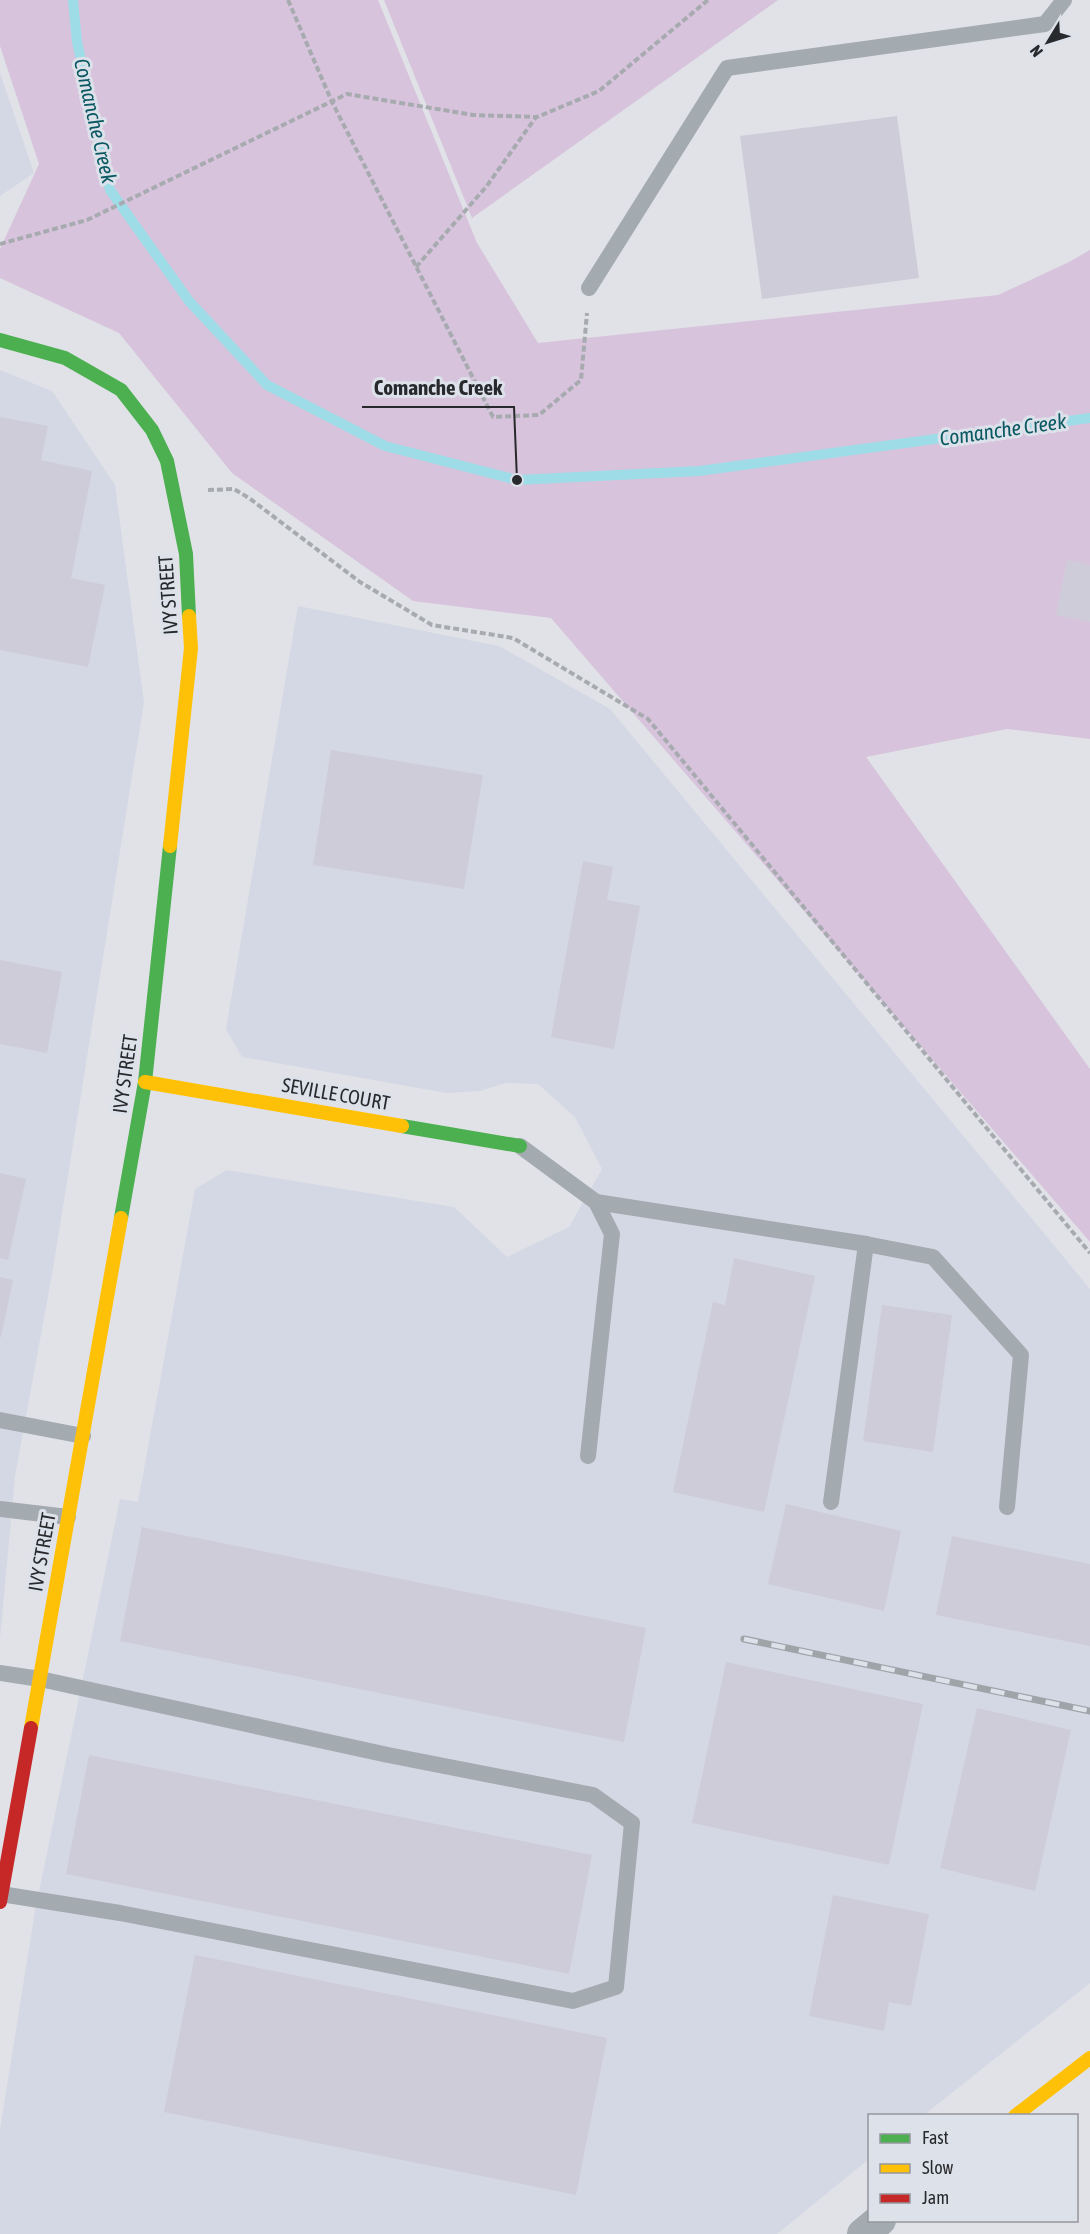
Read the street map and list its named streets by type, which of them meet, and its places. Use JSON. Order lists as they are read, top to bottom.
{
  "streets": {
    "street": ["IVY STREET", "SEVILLE COURT"]
  },
  "crossings": [
    ["IVY STREET", "SEVILLE COURT"]
  ],
  "water": ["Comanche Creek"],
  "places": ["Comanche Creek"],
  "legend": ["Fast", "Slow", "Jam"],
  "north": "bottom left"
}
